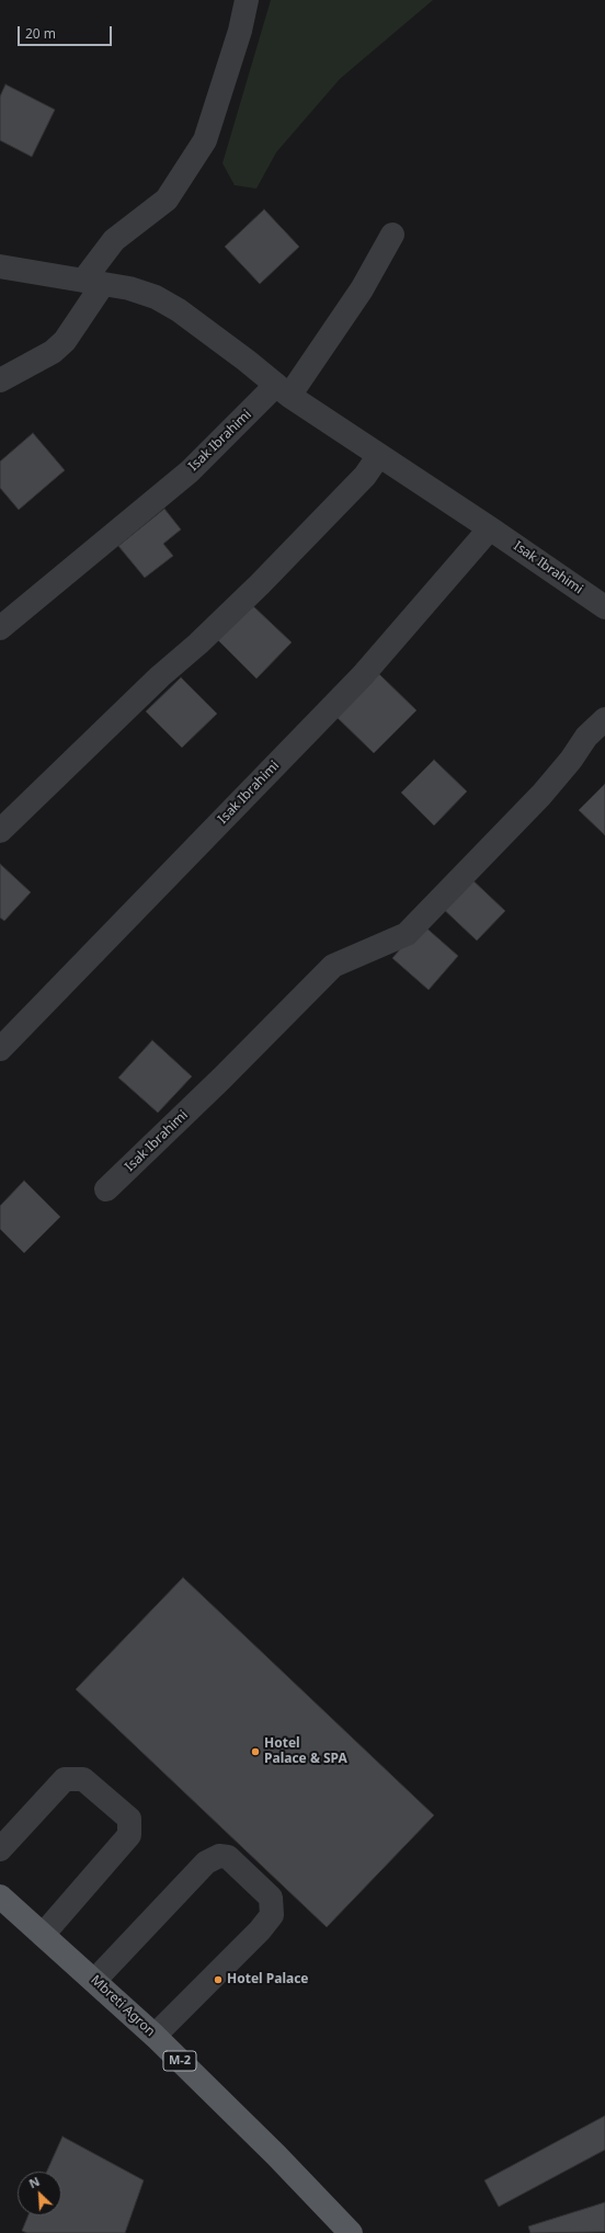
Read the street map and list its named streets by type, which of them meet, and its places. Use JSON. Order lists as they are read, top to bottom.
{
  "streets": {
    "main road": ["Mbreti Agron", "M-2"],
    "street": ["Isak Ibrahimi"]
  },
  "places": ["Hotel Palace & SPA", "Hotel Palace"],
  "scale_bar": "20 m",
  "north": "top left"
}
